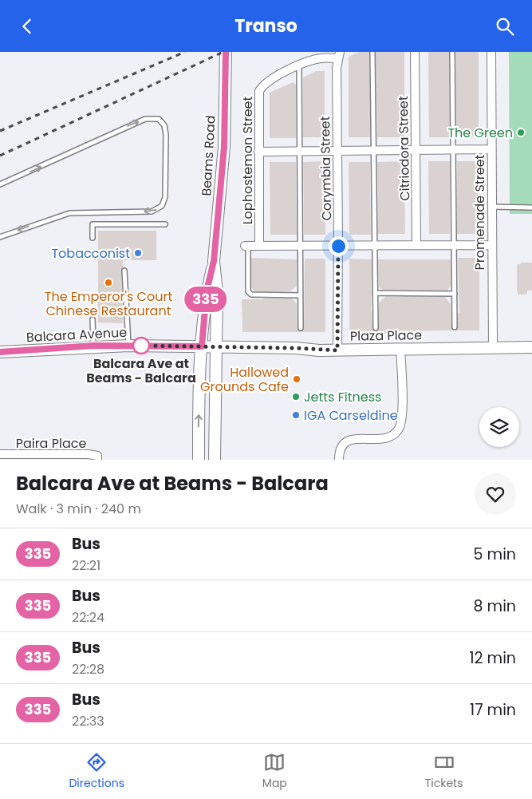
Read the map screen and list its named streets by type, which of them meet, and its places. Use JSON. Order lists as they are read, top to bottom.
{
  "streets": {
    "main road": ["Beams Road", "Balcara Avenue", "Plaza Place"],
    "street": [
      "Citriodora Street",
      "Lophostemon Street",
      "Corymbia Street",
      "Promenade Street",
      "Paira Place"
    ]
  },
  "crossings": [
    ["Beams Road", "Balcara Avenue"],
    ["Beams Road", "Plaza Place"],
    ["Lophostemon Street", "Corymbia Street"],
    ["Corymbia Street", "Plaza Place"],
    ["Promenade Street", "Plaza Place"]
  ],
  "places": [
    "The Green",
    "Tobacconist",
    "The Emperor's Court Chinese Restaurant",
    "Balcara Ave at Beams - Balcara",
    "Hallowed Grounds Cafe",
    "Jetts Fitness",
    "IGA Carseldine"
  ],
  "lines": ["bus line 335"],
  "page": {
    "header": "Transo",
    "on_map": "335",
    "heading": ["Balcara Ave at Beams - Balcara", "Walk · 3 min · 240 m"],
    "list": [
      {
        "mark": "335",
        "name": "Bus",
        "note": "22:21",
        "value": "5 min"
      },
      {
        "mark": "335",
        "name": "Bus",
        "note": "22:24",
        "value": "8 min"
      },
      {
        "mark": "335",
        "name": "Bus",
        "note": "22:28",
        "value": "12 min"
      },
      {
        "mark": "335",
        "name": "Bus",
        "note": "22:33",
        "value": "17 min"
      }
    ],
    "tabs": ["Directions", "Map", "Tickets"]
  }
}
